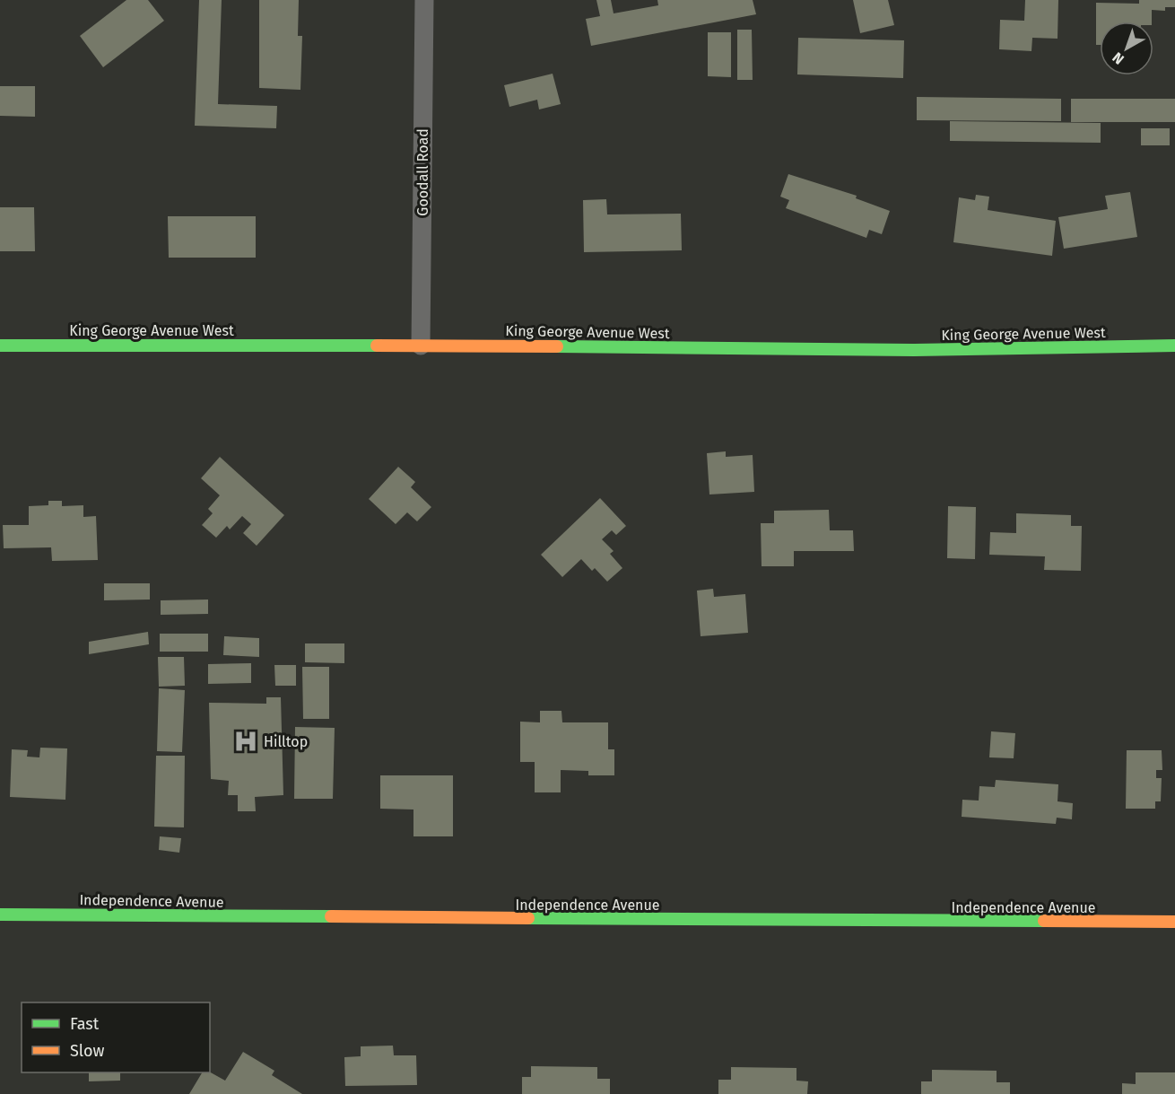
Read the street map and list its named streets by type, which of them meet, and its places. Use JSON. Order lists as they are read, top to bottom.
{
  "streets": {
    "street": ["Goodall Road", "King George Avenue West", "Independence Avenue"]
  },
  "crossings": [
    ["Goodall Road", "King George Avenue West"]
  ],
  "places": {
    "hospital": ["Hilltop"]
  },
  "legend": ["Fast", "Slow"],
  "north": "bottom left"
}
